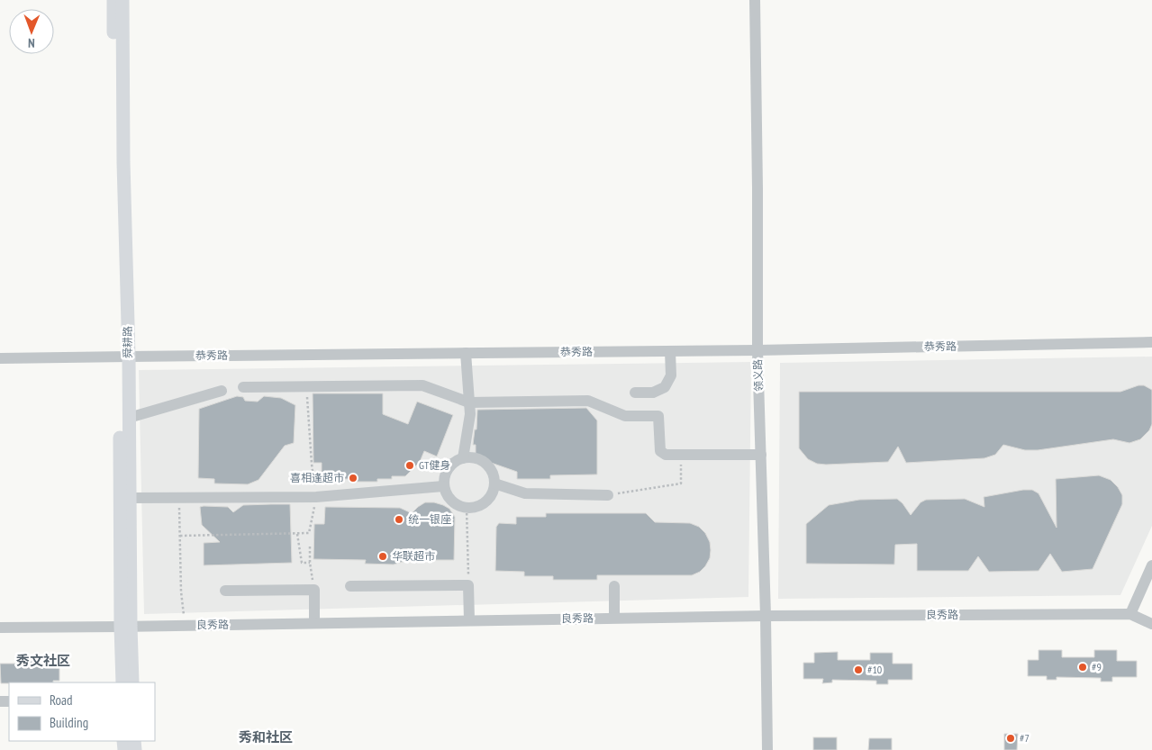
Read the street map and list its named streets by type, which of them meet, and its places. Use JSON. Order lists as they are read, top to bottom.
{
  "streets": {
    "main road": ["舜耕路"],
    "street": ["恭秀路", "领义路", "良秀路"]
  },
  "crossings": [
    ["舜耕路", "恭秀路"],
    ["舜耕路", "良秀路"],
    ["恭秀路", "领义路"],
    ["领义路", "良秀路"]
  ],
  "districts": ["秀文社区", "秀和社区"],
  "places": [
    "GT健身",
    "喜相逢超市",
    "统一银座",
    "华联超市",
    "#9",
    "#10",
    "#7"
  ],
  "legend": ["Road", "Building"],
  "north": "bottom"
}
